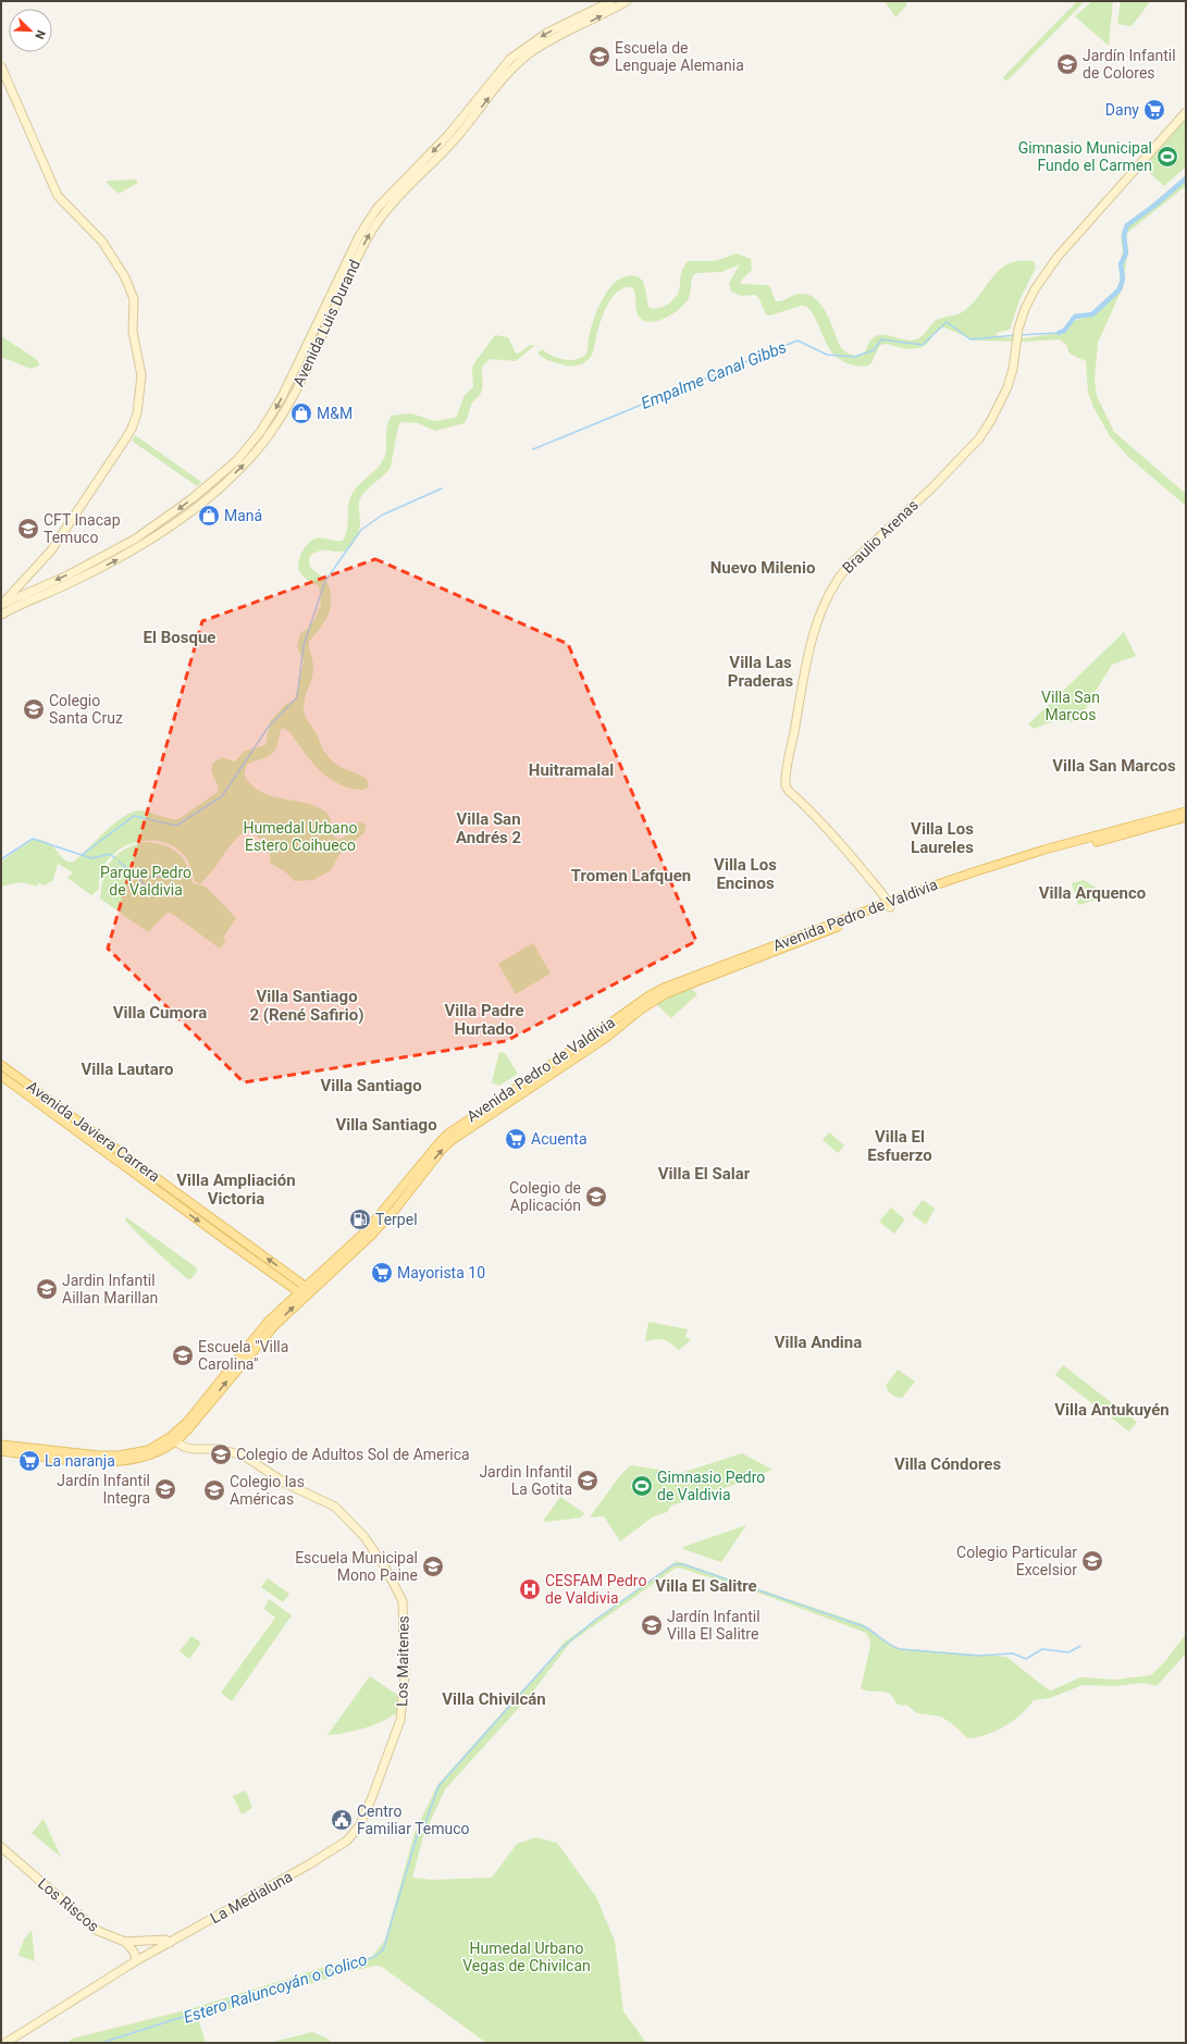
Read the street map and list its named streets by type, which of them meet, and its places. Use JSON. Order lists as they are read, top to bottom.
{
  "streets": {
    "main road": ["Avenida Pedro de Valdivia", "Avenida Javiera Carrera"],
    "street": [
      "Avenida Luis Durand",
      "Braulio Arenas",
      "Los Maitenes",
      "La Medialuna",
      "Los Riscos"
    ]
  },
  "crossings": [
    ["Braulio Arenas", "Avenida Pedro de Valdivia"],
    ["Avenida Pedro de Valdivia", "Avenida Javiera Carrera"],
    ["Avenida Pedro de Valdivia", "Los Maitenes"],
    ["Los Maitenes", "La Medialuna"],
    ["La Medialuna", "Los Riscos"]
  ],
  "districts": [
    "Nuevo Milenio",
    "El Bosque",
    "Villa Las Praderas",
    "Villa San Marcos",
    "Huitramalal",
    "Villa San Andrés 2",
    "Villa Los Laureles",
    "Villa Los Encinos",
    "Tromen Lafquen",
    "Villa Arquenco",
    "Villa Santiago 2 (René Safirio)",
    "Villa Padre Hurtado",
    "Villa Cumora",
    "Villa Lautaro",
    "Villa Santiago",
    "Villa Santiago",
    "Villa El Esfuerzo",
    "Villa El Salar",
    "Villa Ampliación Victoria",
    "Villa Andina",
    "Villa Antukuyén",
    "Villa Cóndores",
    "Villa El Salitre",
    "Villa Chivilcán"
  ],
  "water": ["Empalme Canal Gibbs", "Estero Raluncoyán o Colico"],
  "parks": [
    "Villa San Marcos",
    "Humedal Urbano Estero Coihueco",
    "Parque Pedro de Valdivia",
    "Humedal Urbano Vegas de Chivilcan"
  ],
  "places": {
    "school or university": [
      "Escuela de Lenguaje Alemania",
      "Jardín Infantil de Colores",
      "CFT Inacap Temuco",
      "Colegio Santa Cruz",
      "Colegio de Aplicación",
      "Jardin Infantil Aillan Marillan",
      "Escuela \"Villa Carolina\"",
      "Colegio de Adultos Sol de America",
      "Jardin Infantil La Gotita",
      "Jardín Infantil Integra",
      "Colegio las Américas",
      "Colegio Particular Excelsior",
      "Escuela Municipal Mono Paine",
      "Jardín Infantil Villa El Salitre"
    ],
    "supermarket": [
      "Dany",
      "Acuenta",
      "Mayorista 10",
      "La naranja"
    ],
    "sports": ["Gimnasio Municipal Fundo el Carmen", "Gimnasio Pedro de Valdivia"],
    "shop": ["M&M", "Maná"],
    "fuel station": ["Terpel"],
    "hospital": ["CESFAM Pedro de Valdivia"],
    "public building": ["Centro Familiar Temuco"]
  },
  "north": "bottom right"
}
